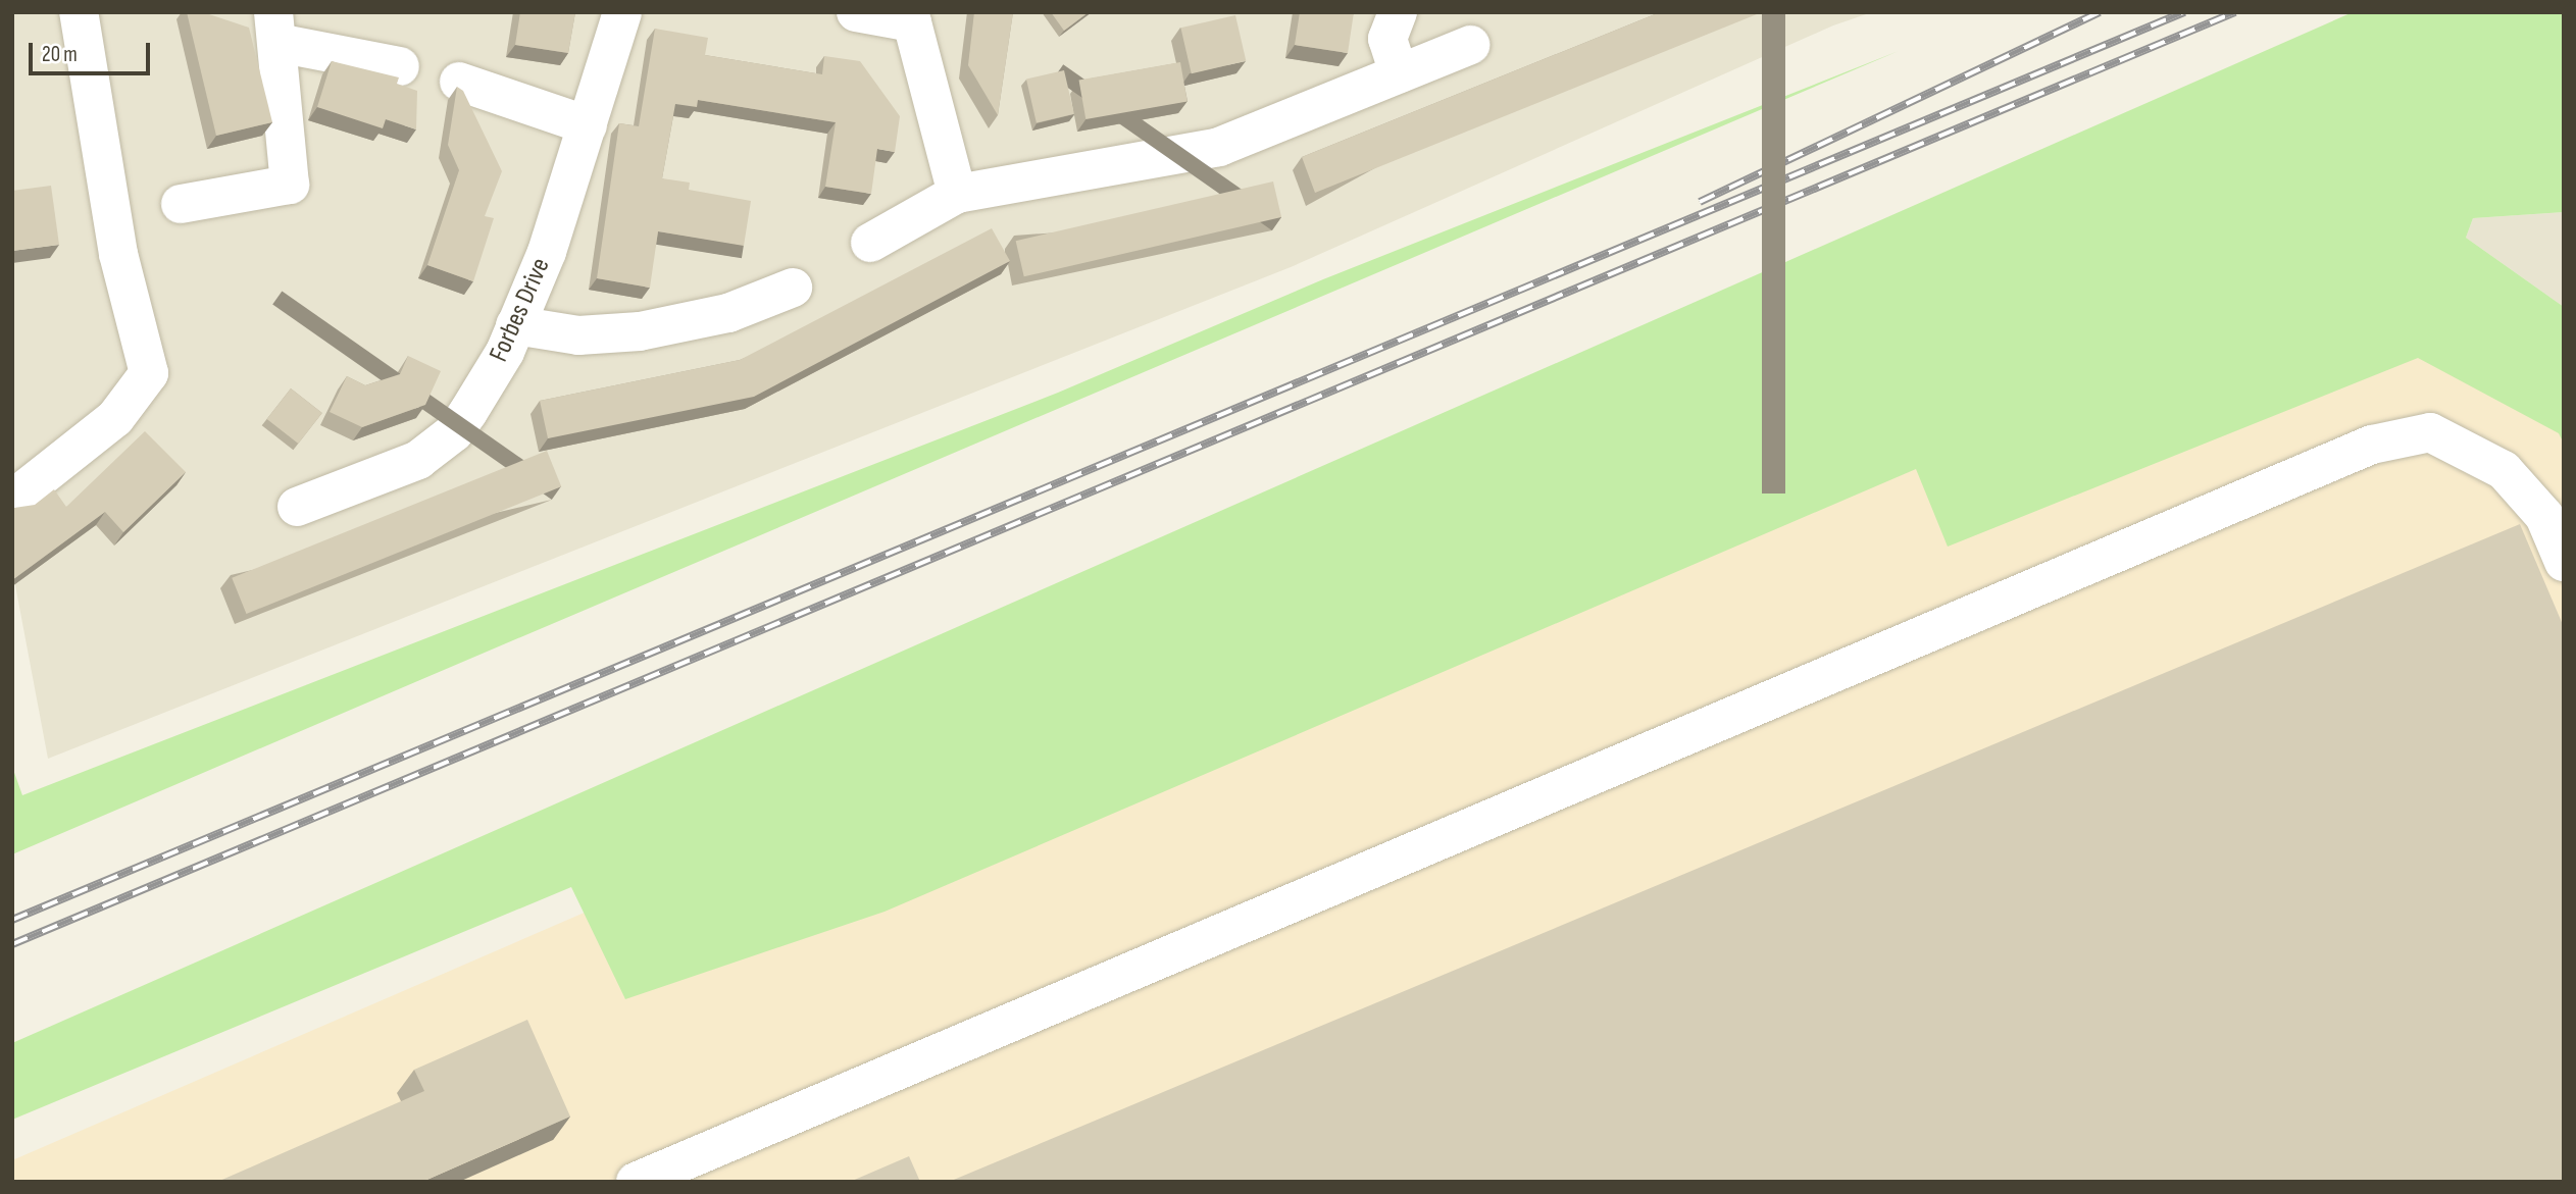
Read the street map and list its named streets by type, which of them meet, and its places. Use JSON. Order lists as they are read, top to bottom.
{
  "streets": {
    "street": ["Forbes Drive"]
  },
  "scale_bar": "20 m"
}
